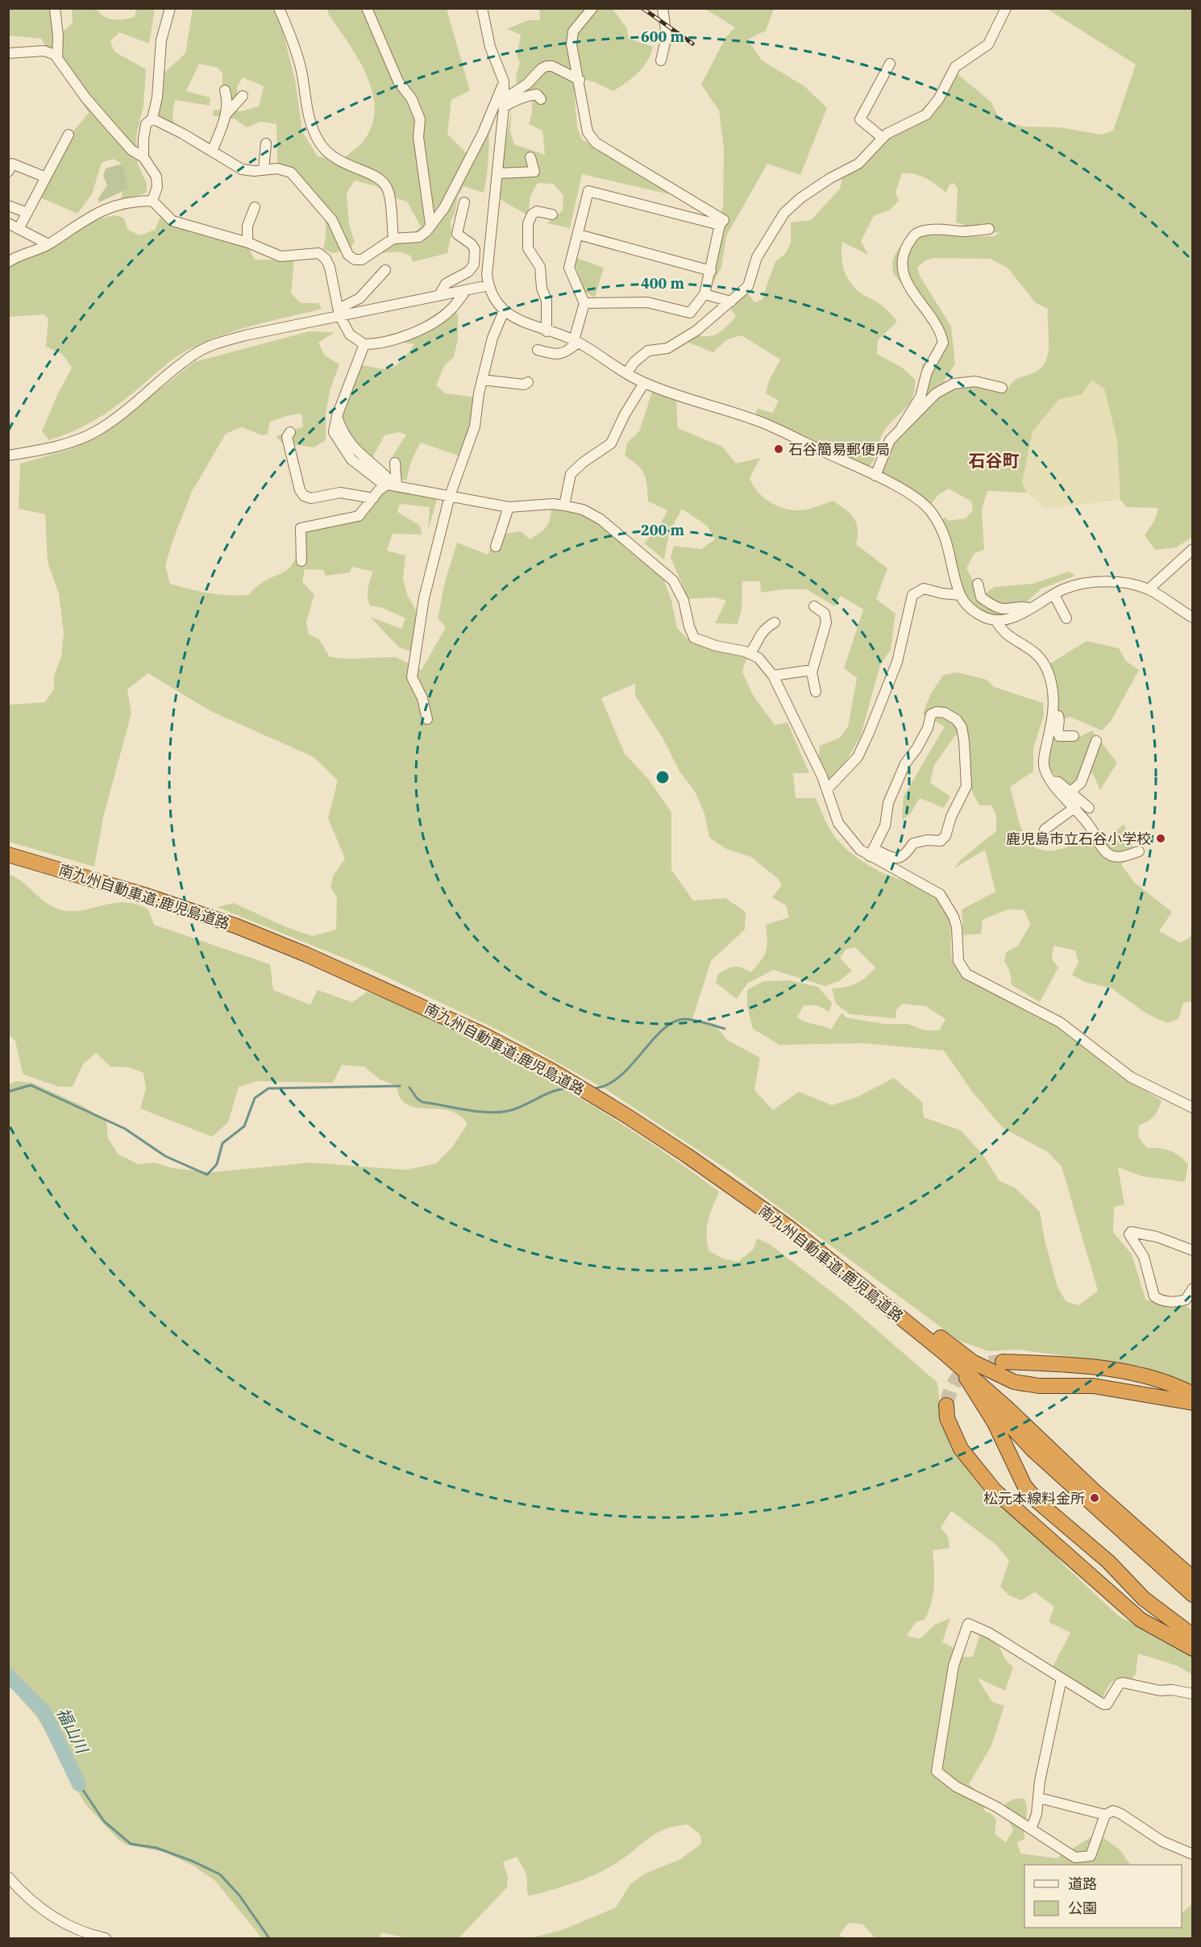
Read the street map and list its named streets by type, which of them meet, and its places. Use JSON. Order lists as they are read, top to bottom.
{
  "streets": {
    "highway": ["南九州自動車道;鹿児島道路"]
  },
  "districts": ["石谷町"],
  "water": ["福山川"],
  "places": ["石谷簡易郵便局", "鹿児島市立石谷小学校", "松元本線料金所"],
  "legend": ["道路", "公園"],
  "rings": ["600 m", "400 m", "200 m"]
}
